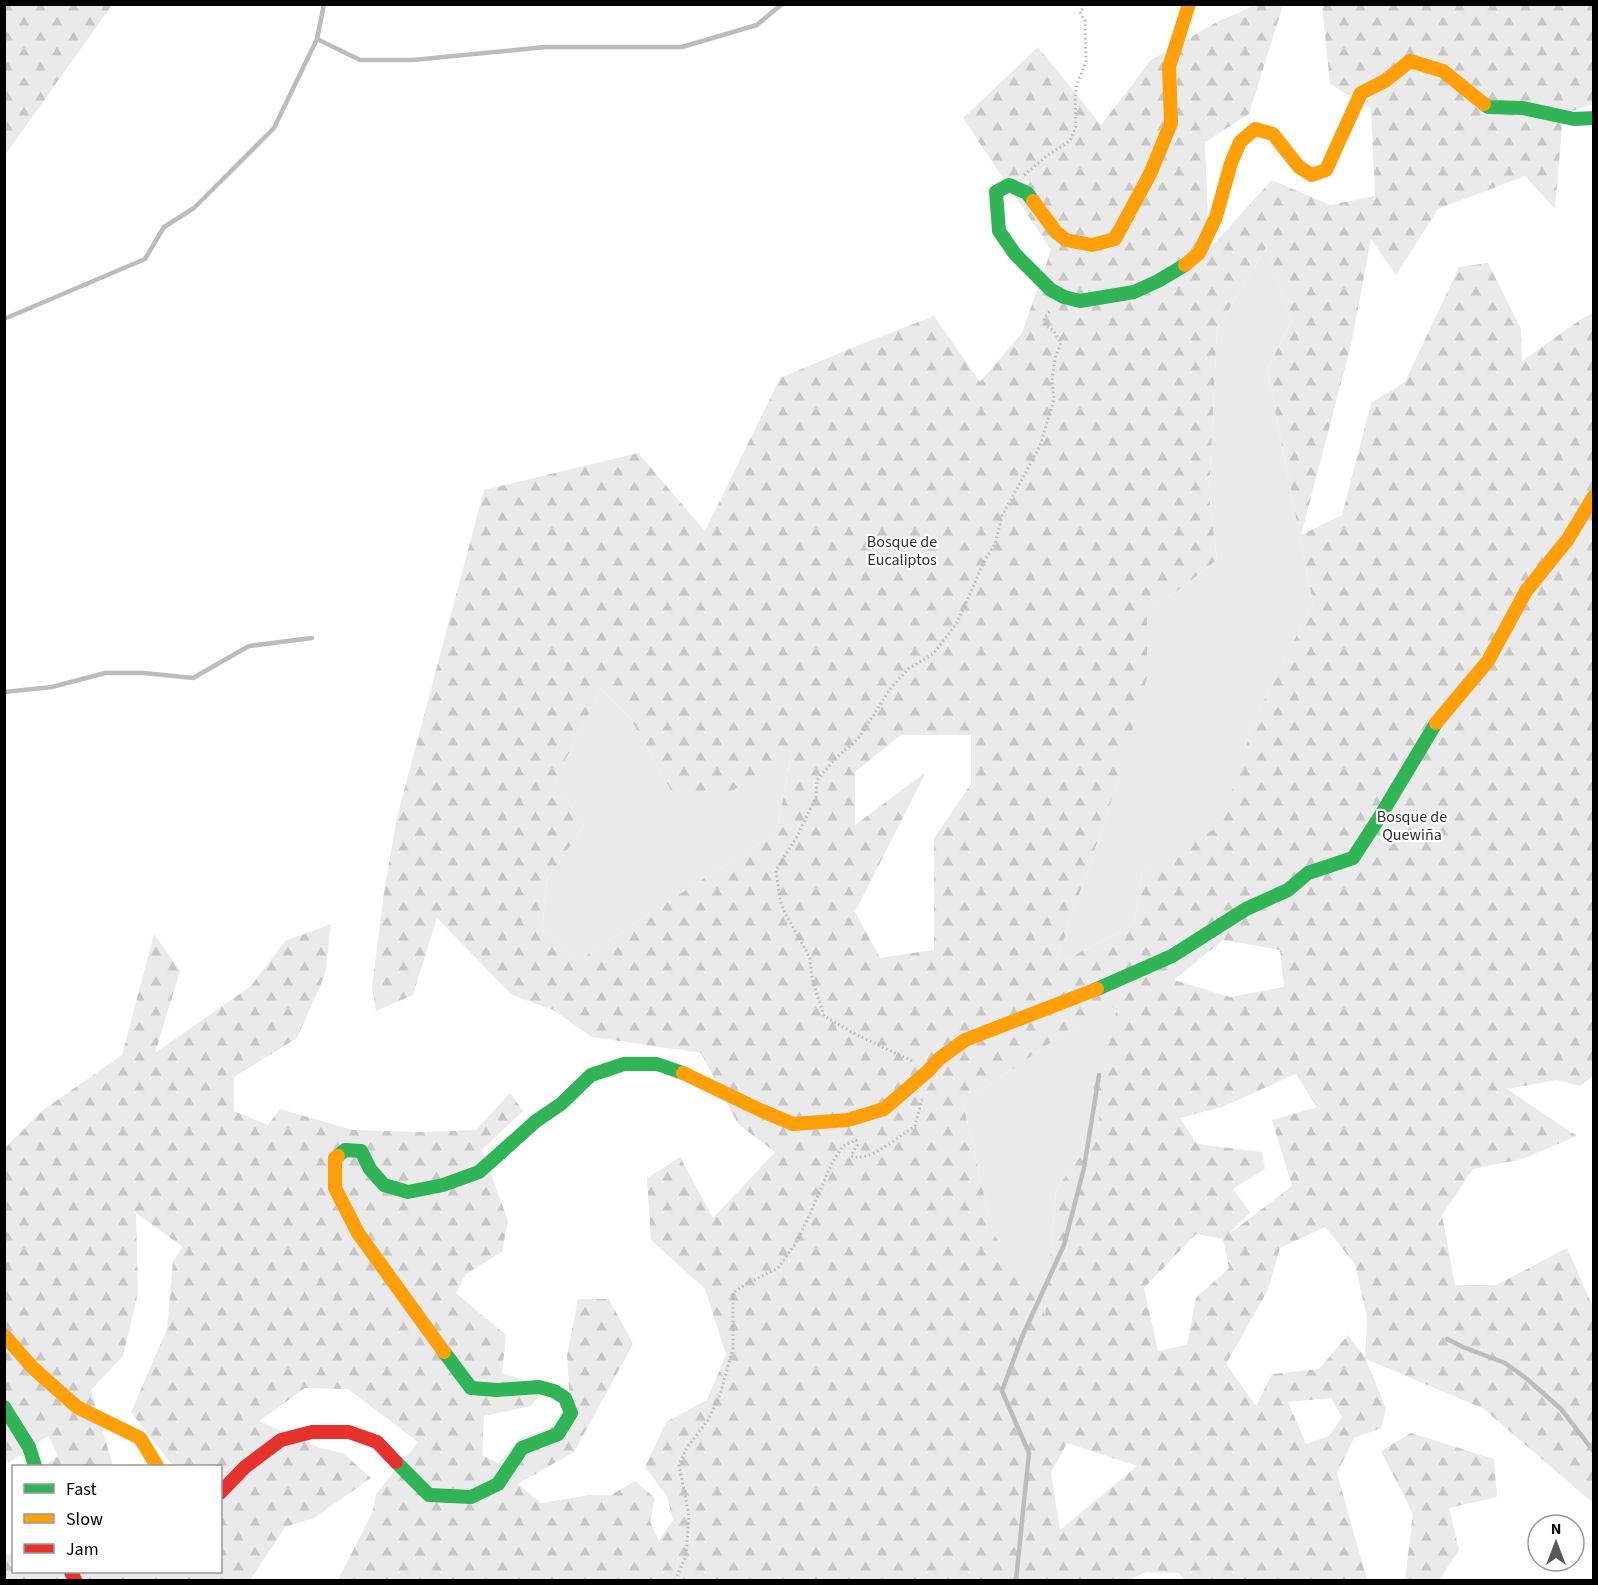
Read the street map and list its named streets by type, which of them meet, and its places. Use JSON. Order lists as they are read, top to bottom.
{
  "parks": ["Bosque de Eucaliptos", "Bosque de Quewiña"],
  "legend": ["Fast", "Slow", "Jam"],
  "north": "top"
}
